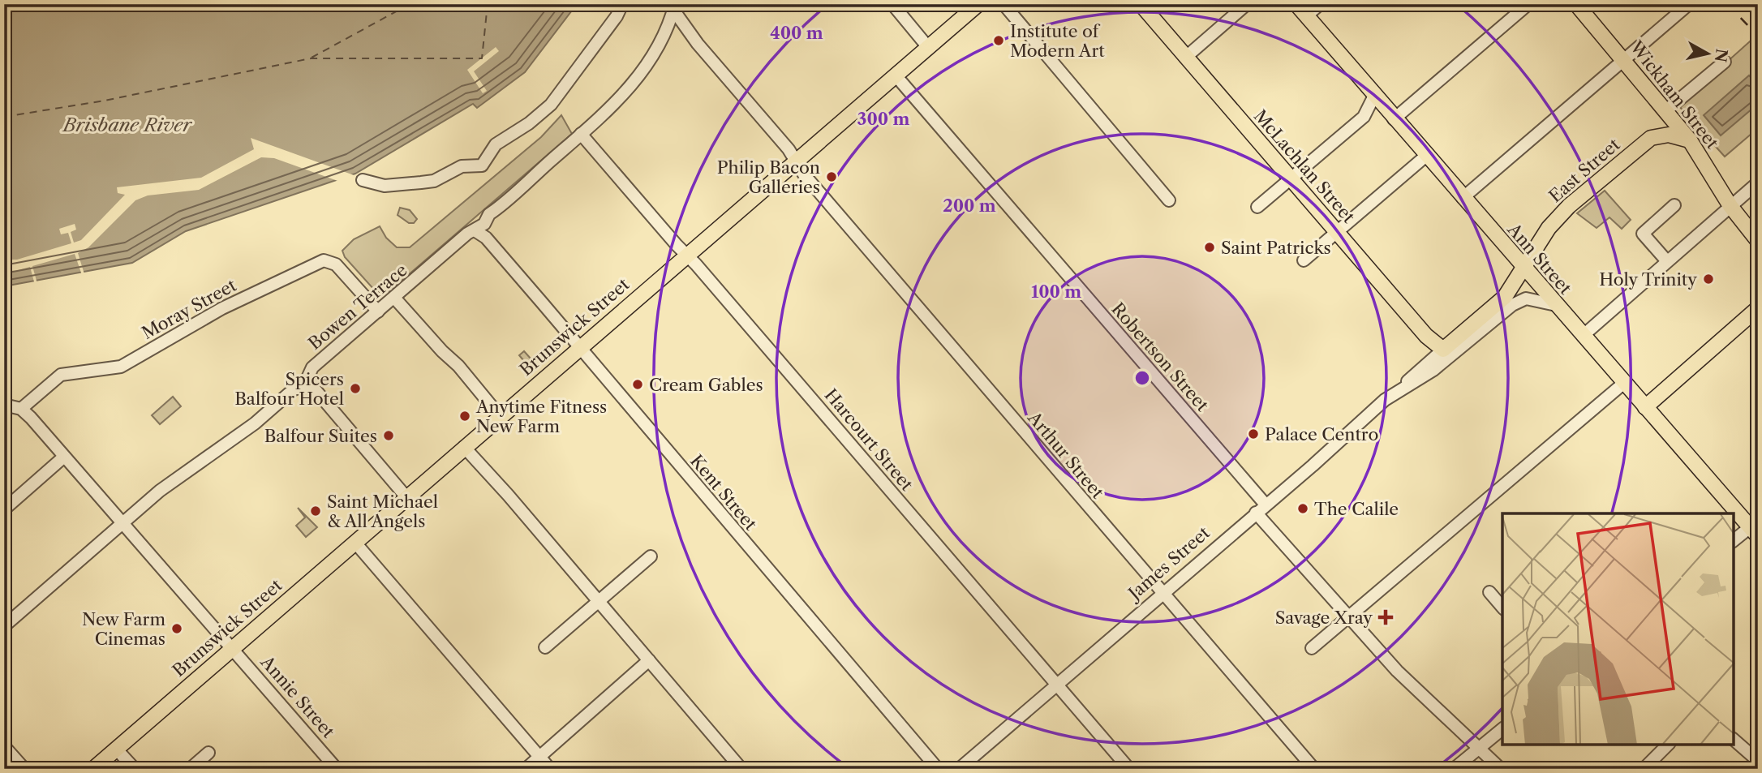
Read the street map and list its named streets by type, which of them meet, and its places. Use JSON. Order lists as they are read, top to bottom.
{
  "streets": {
    "main road": [
      "Wickham Street",
      "McLachlan Street",
      "East Street",
      "Ann Street",
      "Brunswick Street",
      "James Street"
    ],
    "street": [
      "Bowen Terrace",
      "Moray Street",
      "Robertson Street",
      "Harcourt Street",
      "Arthur Street",
      "Kent Street",
      "Annie Street"
    ]
  },
  "crossings": [
    ["Wickham Street", "East Street"],
    ["McLachlan Street", "James Street"],
    ["East Street", "Ann Street"],
    ["East Street", "James Street"],
    ["Ann Street", "James Street"],
    ["Bowen Terrace", "Moray Street"],
    ["Bowen Terrace", "Harcourt Street"],
    ["Bowen Terrace", "Arthur Street"],
    ["Bowen Terrace", "Kent Street"],
    ["Bowen Terrace", "Annie Street"],
    ["Moray Street", "Annie Street"],
    ["Brunswick Street", "Robertson Street"],
    ["Brunswick Street", "Harcourt Street"],
    ["Brunswick Street", "Arthur Street"],
    ["Brunswick Street", "Kent Street"],
    ["Brunswick Street", "Annie Street"],
    ["Robertson Street", "James Street"],
    ["Harcourt Street", "James Street"],
    ["Arthur Street", "James Street"]
  ],
  "water": ["Brisbane River"],
  "places": {
    "other": [
      "Institute of Modern Art",
      "Philip Bacon Galleries",
      "Saint Patricks",
      "Holy Trinity",
      "Cream Gables",
      "Spicers Balfour Hotel",
      "Anytime Fitness New Farm",
      "Palace Centro",
      "Balfour Suites",
      "The Calile",
      "Saint Michael & All Angels",
      "New Farm Cinemas"
    ],
    "health": ["Savage Xray"]
  },
  "north": "right",
  "rings": [
    "400 m",
    "300 m",
    "200 m",
    "100 m"
  ]
}
